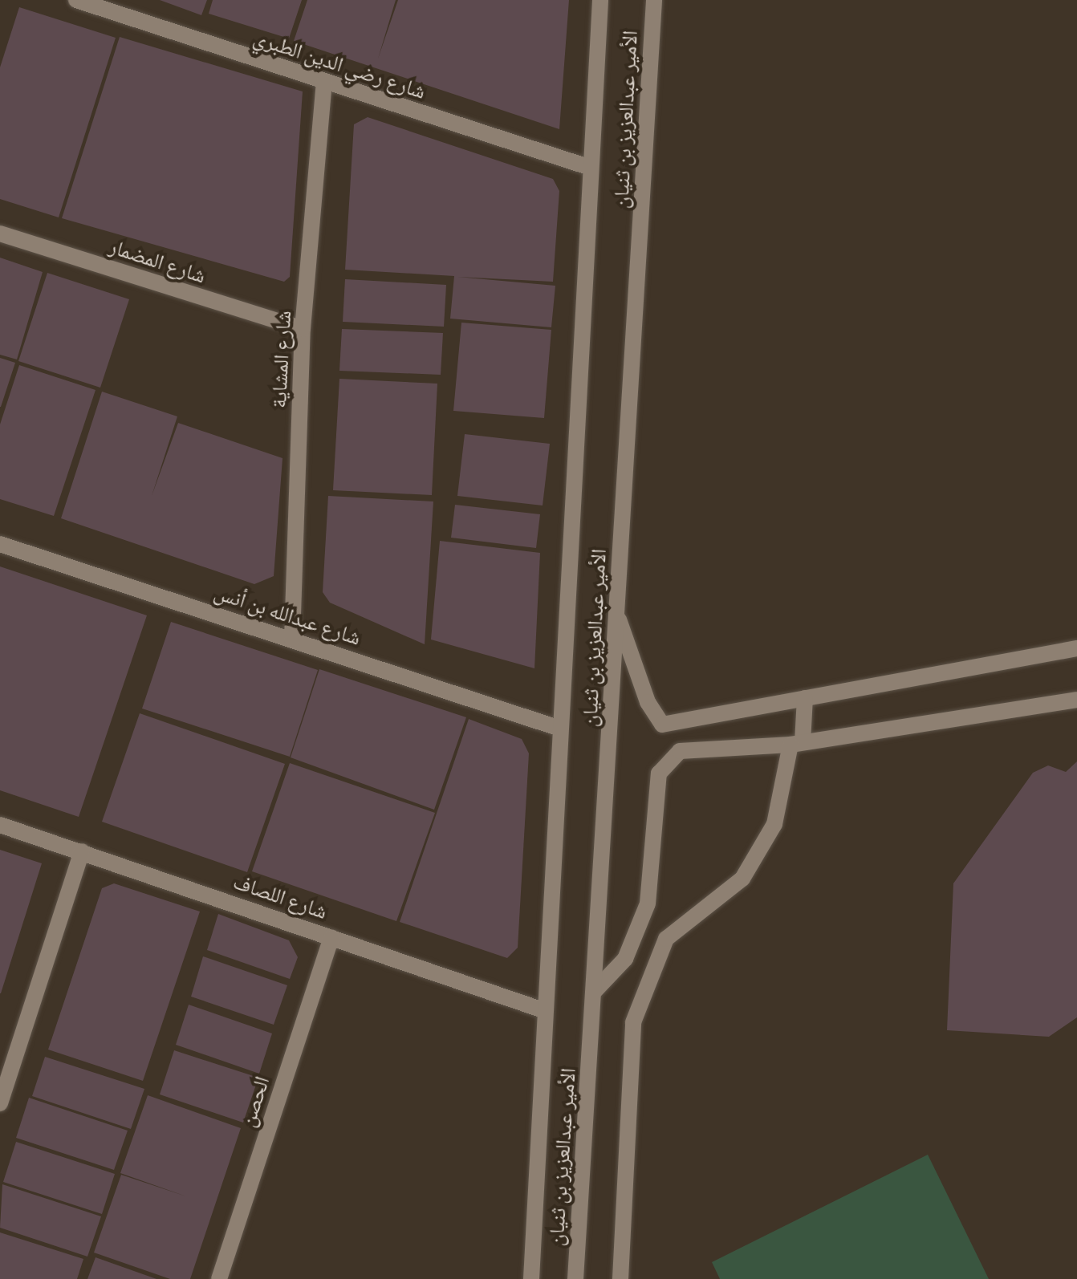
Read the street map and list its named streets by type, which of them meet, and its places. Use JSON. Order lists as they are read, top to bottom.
{
  "streets": {
    "street": [
      "شارع رضي الدين الطبري",
      "الأمير عبدالعزيز بن ثنيان",
      "شارع المضمار",
      "شارع المشاية",
      "شارع عبدالله بن أنس",
      "شارع اللصاف",
      "الحصن"
    ]
  },
  "crossings": [
    ["شارع رضي الدين الطبري", "الأمير عبدالعزيز بن ثنيان"],
    ["شارع رضي الدين الطبري", "شارع المشاية"],
    ["الأمير عبدالعزيز بن ثنيان", "شارع عبدالله بن أنس"],
    ["الأمير عبدالعزيز بن ثنيان", "شارع اللصاف"],
    ["شارع المضمار", "شارع المشاية"],
    ["شارع المشاية", "شارع عبدالله بن أنس"],
    ["شارع اللصاف", "الحصن"]
  ]
}
